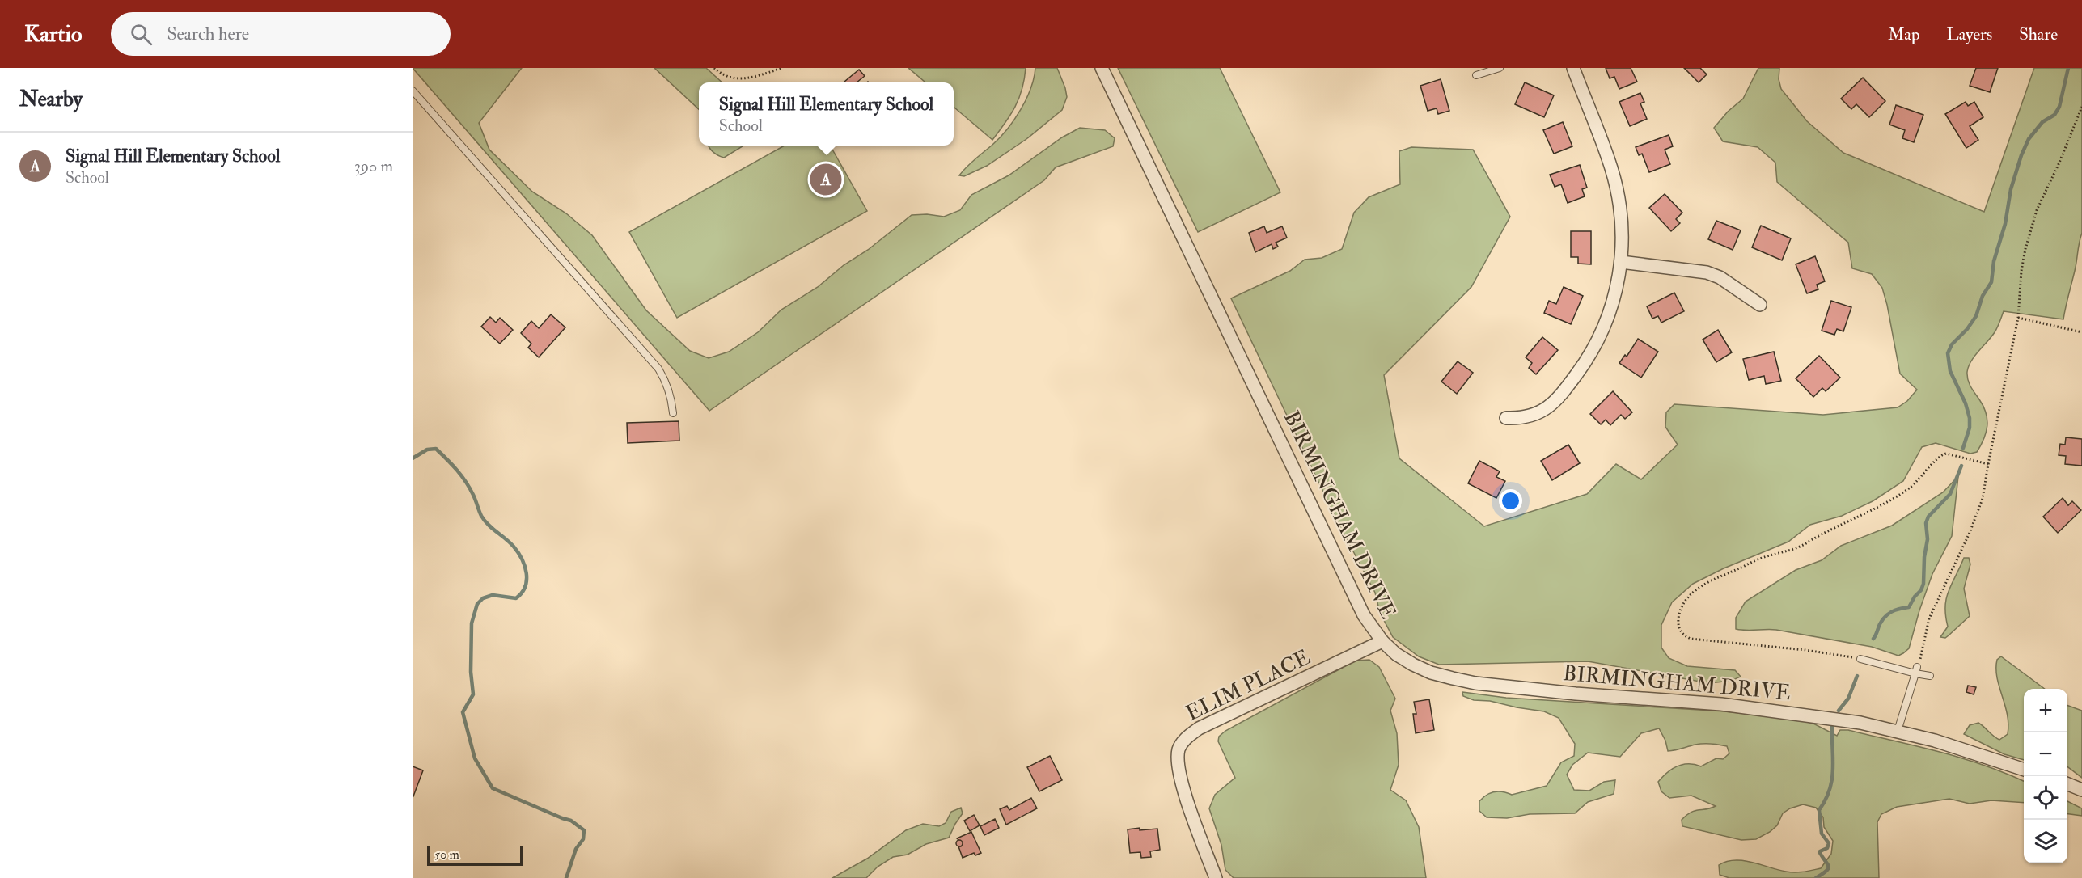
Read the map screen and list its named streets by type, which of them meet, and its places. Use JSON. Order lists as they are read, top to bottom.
{
  "streets": {
    "street": ["BIRMINGHAM DRIVE", "ELIM PLACE"]
  },
  "crossings": [
    ["BIRMINGHAM DRIVE", "ELIM PLACE"]
  ],
  "scale_bar": "50 m",
  "page": {
    "header": "Kartio",
    "search": "Search here",
    "nav": ["Map", "Layers", "Share"],
    "heading": "Nearby",
    "popup": ["Signal Hill Elementary School", "School"],
    "list": [
      {
        "mark": "A",
        "name": "Signal Hill Elementary School",
        "note": "School",
        "value": "390 m"
      }
    ],
    "pins": "A",
    "map_buttons": ["+", "−"],
    "scale": "50 m"
  }
}
